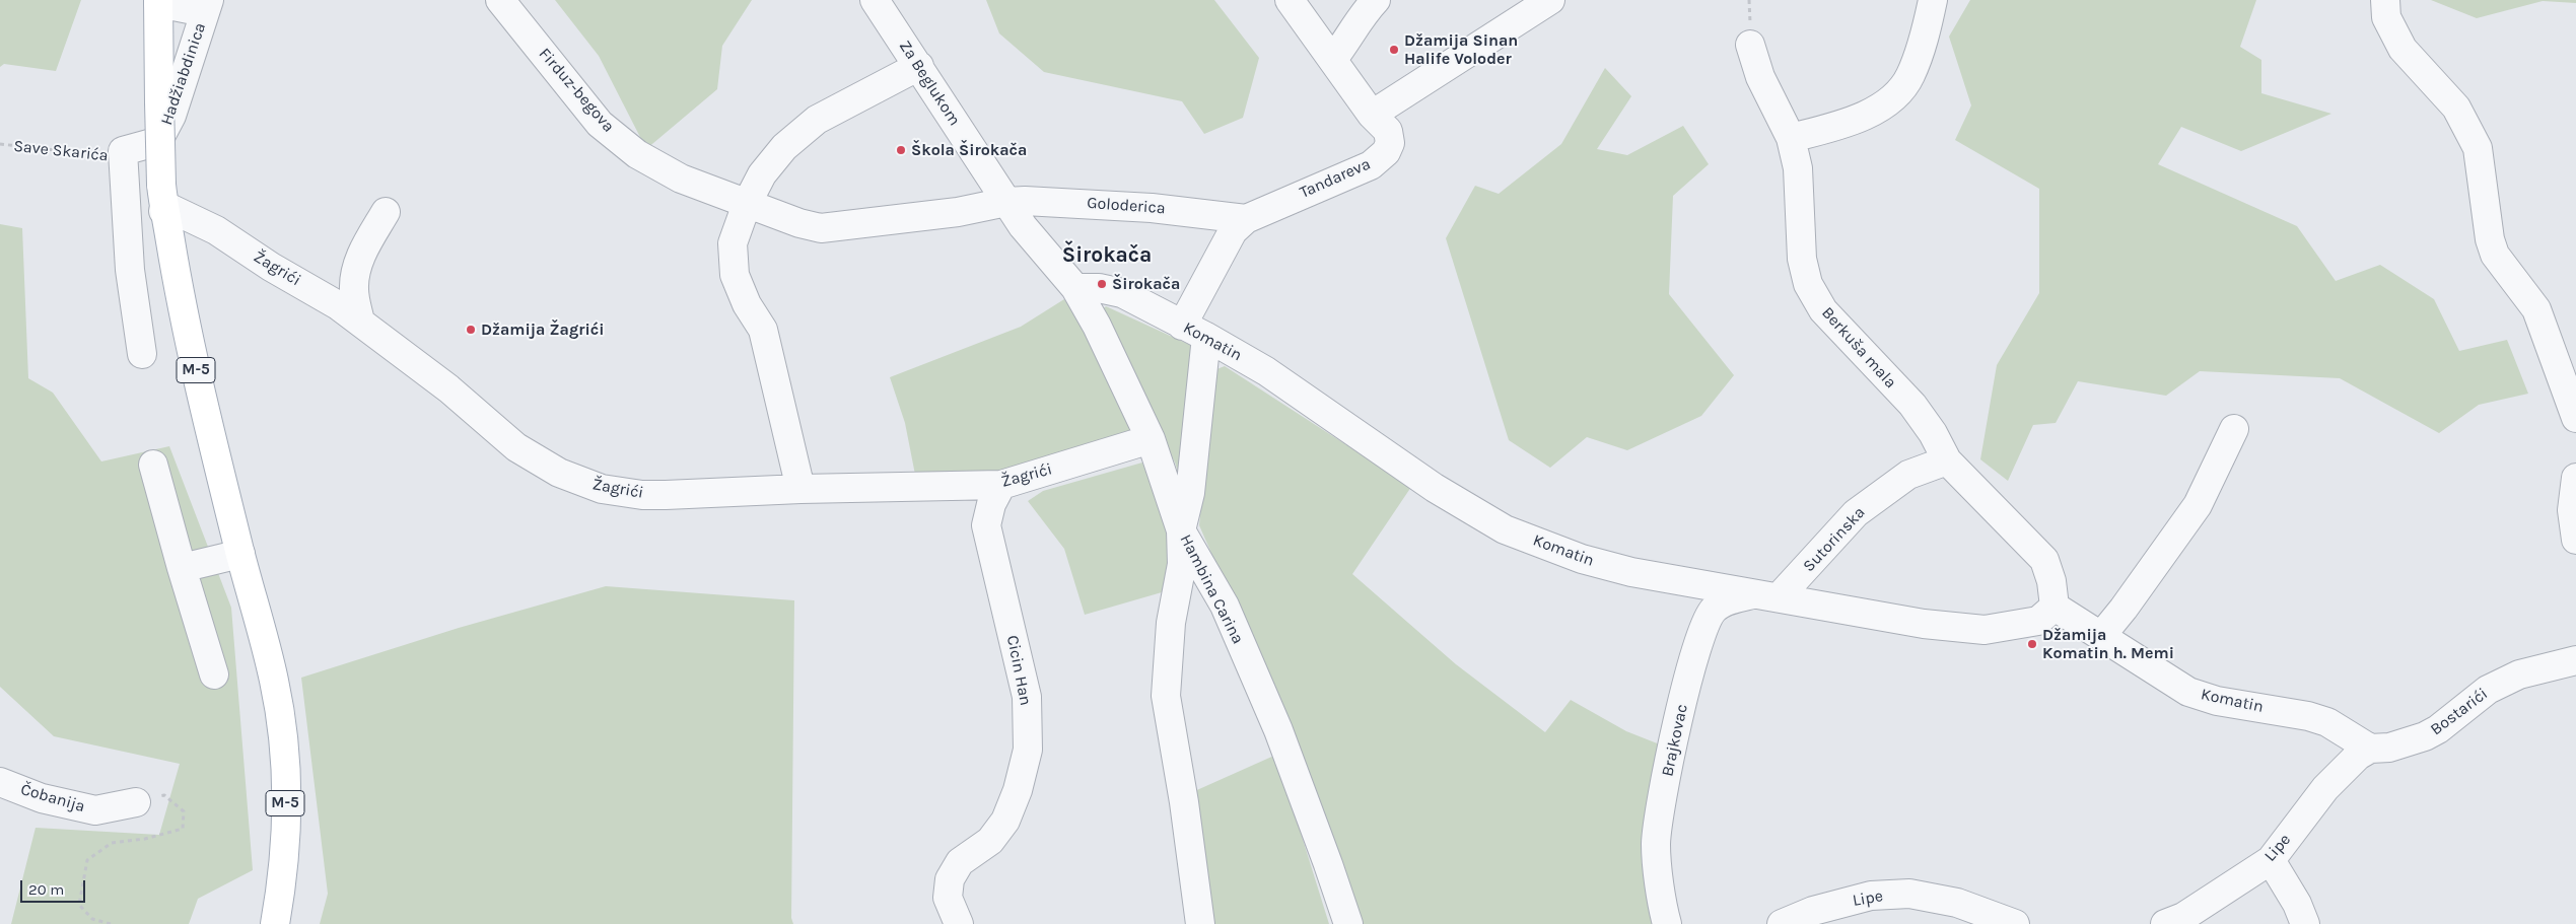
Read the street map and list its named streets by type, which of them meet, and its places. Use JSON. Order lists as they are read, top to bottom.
{
  "streets": {
    "main road": ["M-5"],
    "street": [
      "Hadžiabdinica",
      "Za Beglukom",
      "Firduz-begova",
      "Tandareva",
      "Goloderica",
      "Žagrići",
      "Komatin",
      "Berkuša mala",
      "Sutorinska",
      "Hambina Carina",
      "Cicin Han",
      "Bostarići",
      "Brajkovac",
      "Čobanija",
      "Lipe"
    ],
    "path": ["Save Skarića"]
  },
  "crossings": [
    ["Hadžiabdinica", "Save Skarića"],
    ["Za Beglukom", "Firduz-begova"],
    ["Za Beglukom", "Goloderica"],
    ["Za Beglukom", "Komatin"],
    ["Za Beglukom", "Hambina Carina"],
    ["Firduz-begova", "Goloderica"],
    ["Tandareva", "Goloderica"],
    ["Tandareva", "Komatin"],
    ["Žagrići", "M-5"],
    ["Žagrići", "Hambina Carina"],
    ["Žagrići", "Cicin Han"],
    ["Komatin", "Berkuša mala"],
    ["Komatin", "Sutorinska"],
    ["Komatin", "Hambina Carina"],
    ["Komatin", "Bostarići"],
    ["Komatin", "Brajkovac"],
    ["Komatin", "Lipe"],
    ["Berkuša mala", "Sutorinska"],
    ["Sutorinska", "Brajkovac"],
    ["Bostarići", "Lipe"]
  ],
  "districts": ["Širokača"],
  "places": [
    "Džamija Sinan Halife Voloder",
    "Škola Širokača",
    "Širokača",
    "Džamija Žagrići",
    "Džamija Komatin h. Memi"
  ],
  "scale_bar": "20 m"
}
